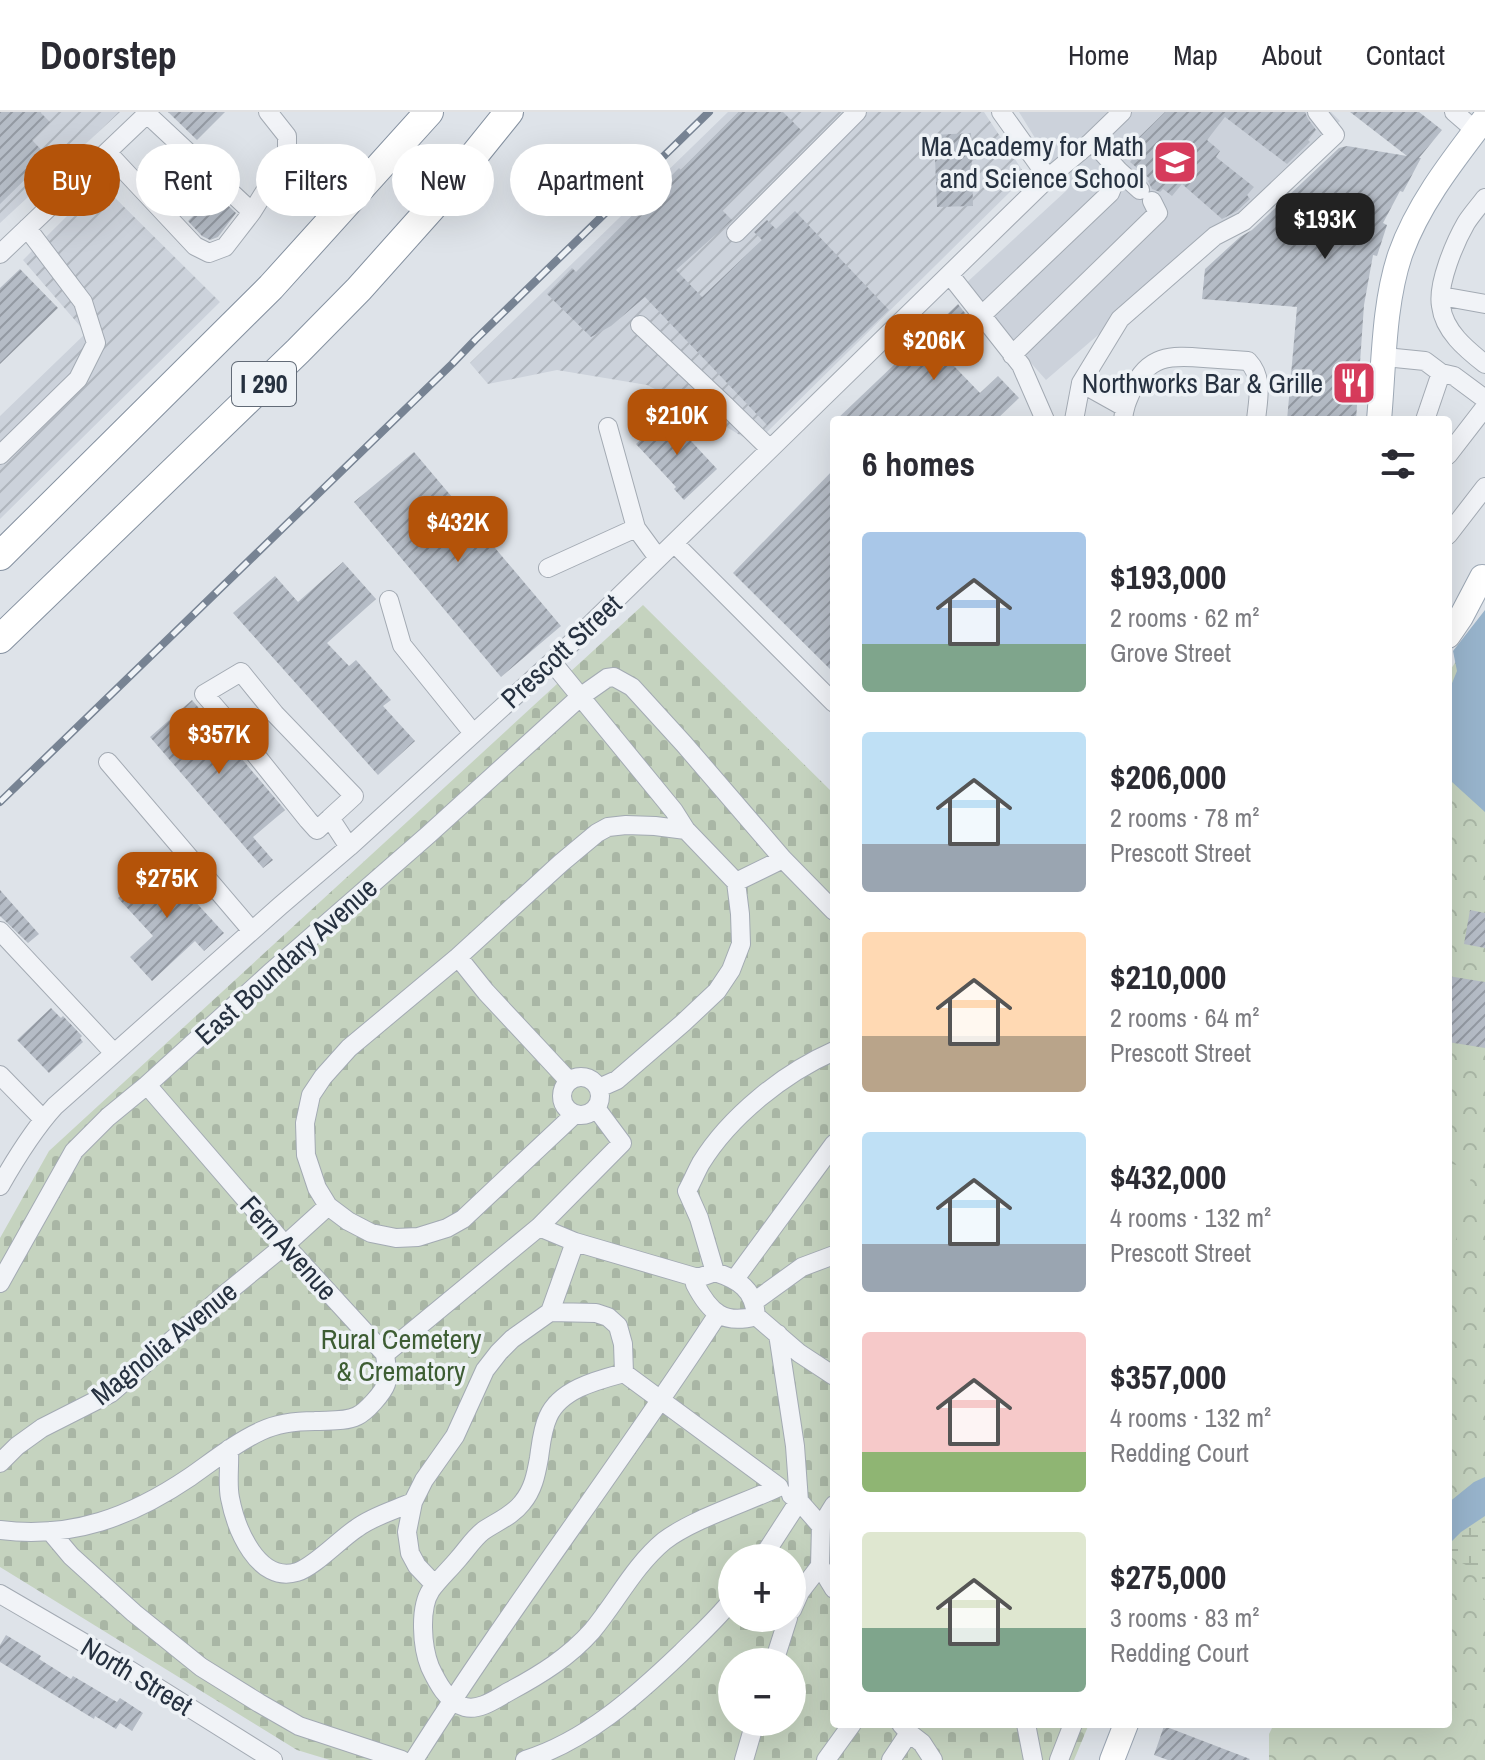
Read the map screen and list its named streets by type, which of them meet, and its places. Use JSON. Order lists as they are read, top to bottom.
{
  "streets": {
    "highway": ["I 290"],
    "street": [
      "Prescott Street",
      "East Boundary Avenue",
      "Fern Avenue",
      "Magnolia Avenue",
      "North Street"
    ]
  },
  "crossings": [
    ["East Boundary Avenue", "Fern Avenue"],
    ["Fern Avenue", "Magnolia Avenue"]
  ],
  "parks": ["Rural Cemetery & Crematory"],
  "places": {
    "school or university": ["Ma Academy for Math and Science School"],
    "restaurant": ["Northworks Bar & Grille"]
  },
  "page": {
    "header": "Doorstep",
    "nav": [
      "Home",
      "Map",
      "About",
      "Contact"
    ],
    "chip": [
      "Buy",
      "Rent",
      "Filters",
      "New",
      "Apartment"
    ],
    "price": [
      "$193K",
      "$206K",
      "$210K",
      "$432K",
      "$357K",
      "$275K"
    ],
    "heading": "6 homes",
    "list": [
      {
        "name": "$193,000",
        "note": "2 rooms · 62 m² · Grove Street"
      },
      {
        "name": "$206,000",
        "note": "2 rooms · 78 m² · Prescott Street"
      },
      {
        "name": "$210,000",
        "note": "2 rooms · 64 m² · Prescott Street"
      },
      {
        "name": "$432,000",
        "note": "4 rooms · 132 m² · Prescott Street"
      },
      {
        "name": "$357,000",
        "note": "4 rooms · 132 m² · Redding Court"
      },
      {
        "name": "$275,000",
        "note": "3 rooms · 83 m² · Redding Court"
      }
    ],
    "map_buttons": ["+", "−"]
  }
}
